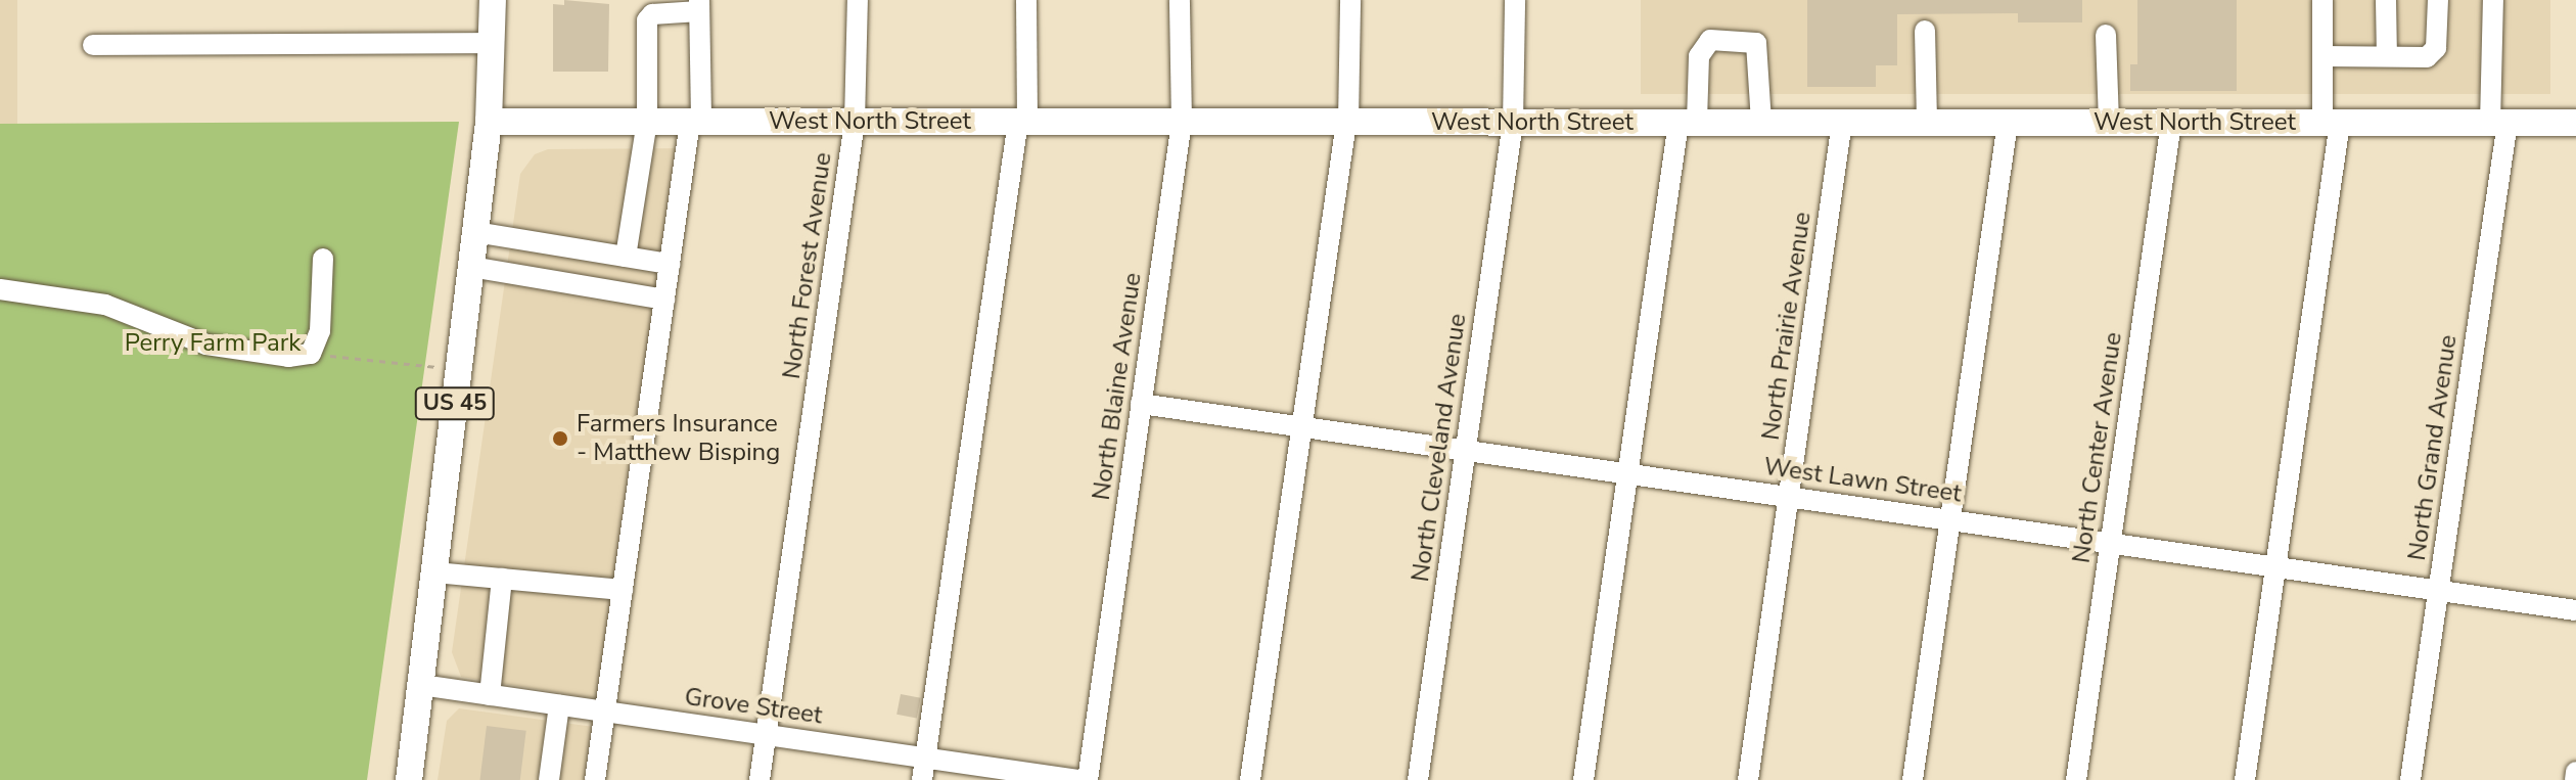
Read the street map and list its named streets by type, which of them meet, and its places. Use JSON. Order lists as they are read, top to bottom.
{
  "streets": {
    "main road": ["West North Street", "US 45"],
    "street": [
      "North Forest Avenue",
      "North Prairie Avenue",
      "North Blaine Avenue",
      "North Cleveland Avenue",
      "North Center Avenue",
      "North Grand Avenue",
      "West Lawn Street",
      "Grove Street"
    ]
  },
  "crossings": [
    ["West North Street", "North Forest Avenue"],
    ["West North Street", "North Prairie Avenue"],
    ["West North Street", "North Blaine Avenue"],
    ["West North Street", "US 45"],
    ["West North Street", "North Cleveland Avenue"],
    ["West North Street", "North Center Avenue"],
    ["West North Street", "North Grand Avenue"],
    ["North Forest Avenue", "Grove Street"],
    ["North Prairie Avenue", "West Lawn Street"],
    ["North Blaine Avenue", "West Lawn Street"],
    ["US 45", "Grove Street"],
    ["North Cleveland Avenue", "West Lawn Street"],
    ["North Center Avenue", "West Lawn Street"],
    ["North Grand Avenue", "West Lawn Street"]
  ],
  "parks": ["Perry Farm Park"],
  "places": ["Farmers Insurance - Matthew Bisping"]
}
